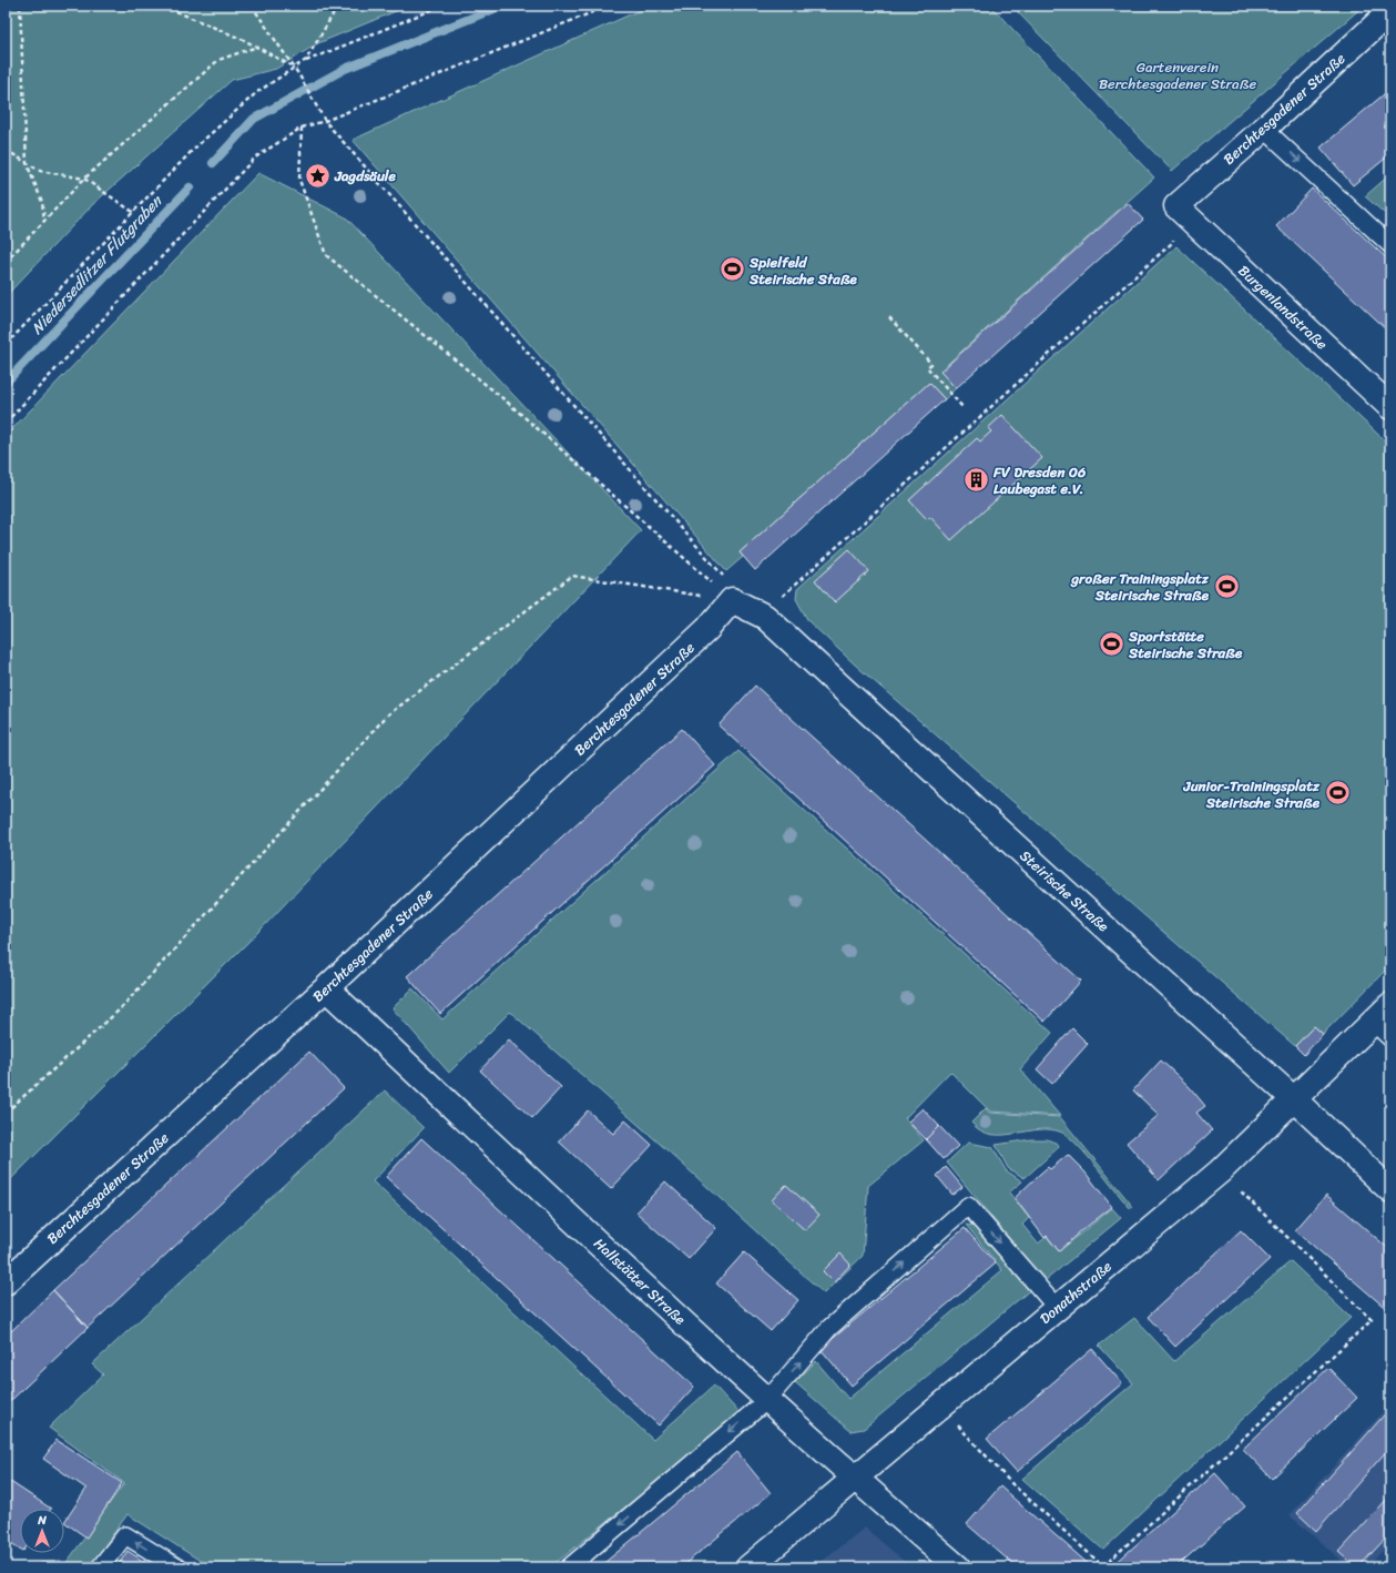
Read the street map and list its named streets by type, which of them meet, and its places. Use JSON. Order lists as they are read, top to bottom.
{
  "streets": {
    "street": [
      "Berchtesgadener Straße",
      "Burgenlandstraße",
      "Steirische Straße",
      "Hallstätter Straße",
      "Donathstraße"
    ]
  },
  "crossings": [
    ["Berchtesgadener Straße", "Burgenlandstraße"],
    ["Berchtesgadener Straße", "Steirische Straße"],
    ["Berchtesgadener Straße", "Hallstätter Straße"],
    ["Steirische Straße", "Donathstraße"],
    ["Hallstätter Straße", "Donathstraße"]
  ],
  "water": ["Niedersedlitzer Flutgraben"],
  "parks": ["Gartenverein Berchtesgadener Straße"],
  "places": {
    "place": ["Jagdsäule"],
    "sports": [
      "Spielfeld Steirische Staße",
      "großer Trainingsplatz Steirische Straße",
      "Sportstätte Steirische Straße",
      "Junior-Trainingsplatz Steirische Straße"
    ],
    "building": ["FV Dresden 06 Laubegast e.V."]
  },
  "north": "top"
}
